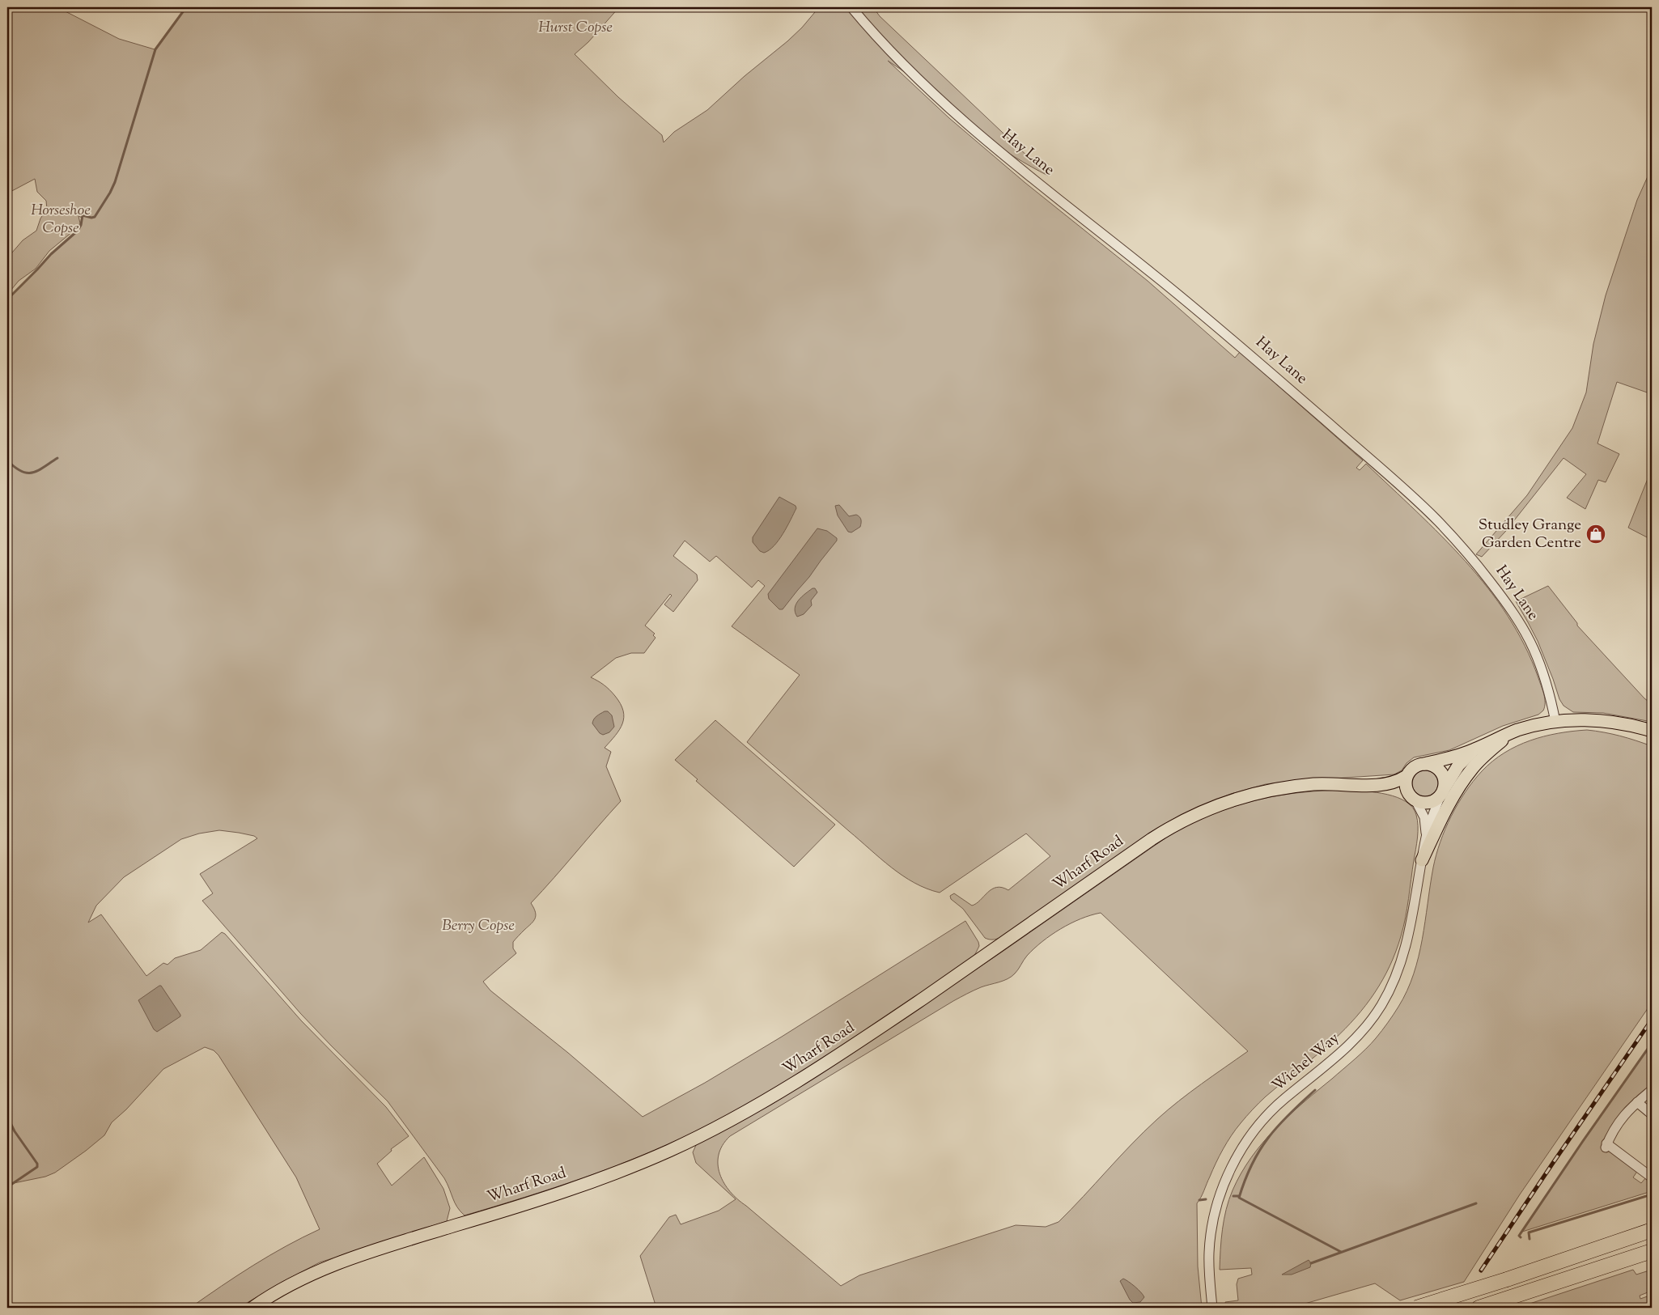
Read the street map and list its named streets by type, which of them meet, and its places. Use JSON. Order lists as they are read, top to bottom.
{
  "streets": {
    "main road": ["Wharf Road"],
    "street": ["Hay Lane", "Wichel Way"]
  },
  "crossings": [
    ["Hay Lane", "Wharf Road"],
    ["Wharf Road", "Wichel Way"]
  ],
  "parks": ["Hurst Copse", "Horseshoe Copse", "Berry Copse"],
  "places": {
    "shop": ["Studley Grange Garden Centre"]
  }
}
